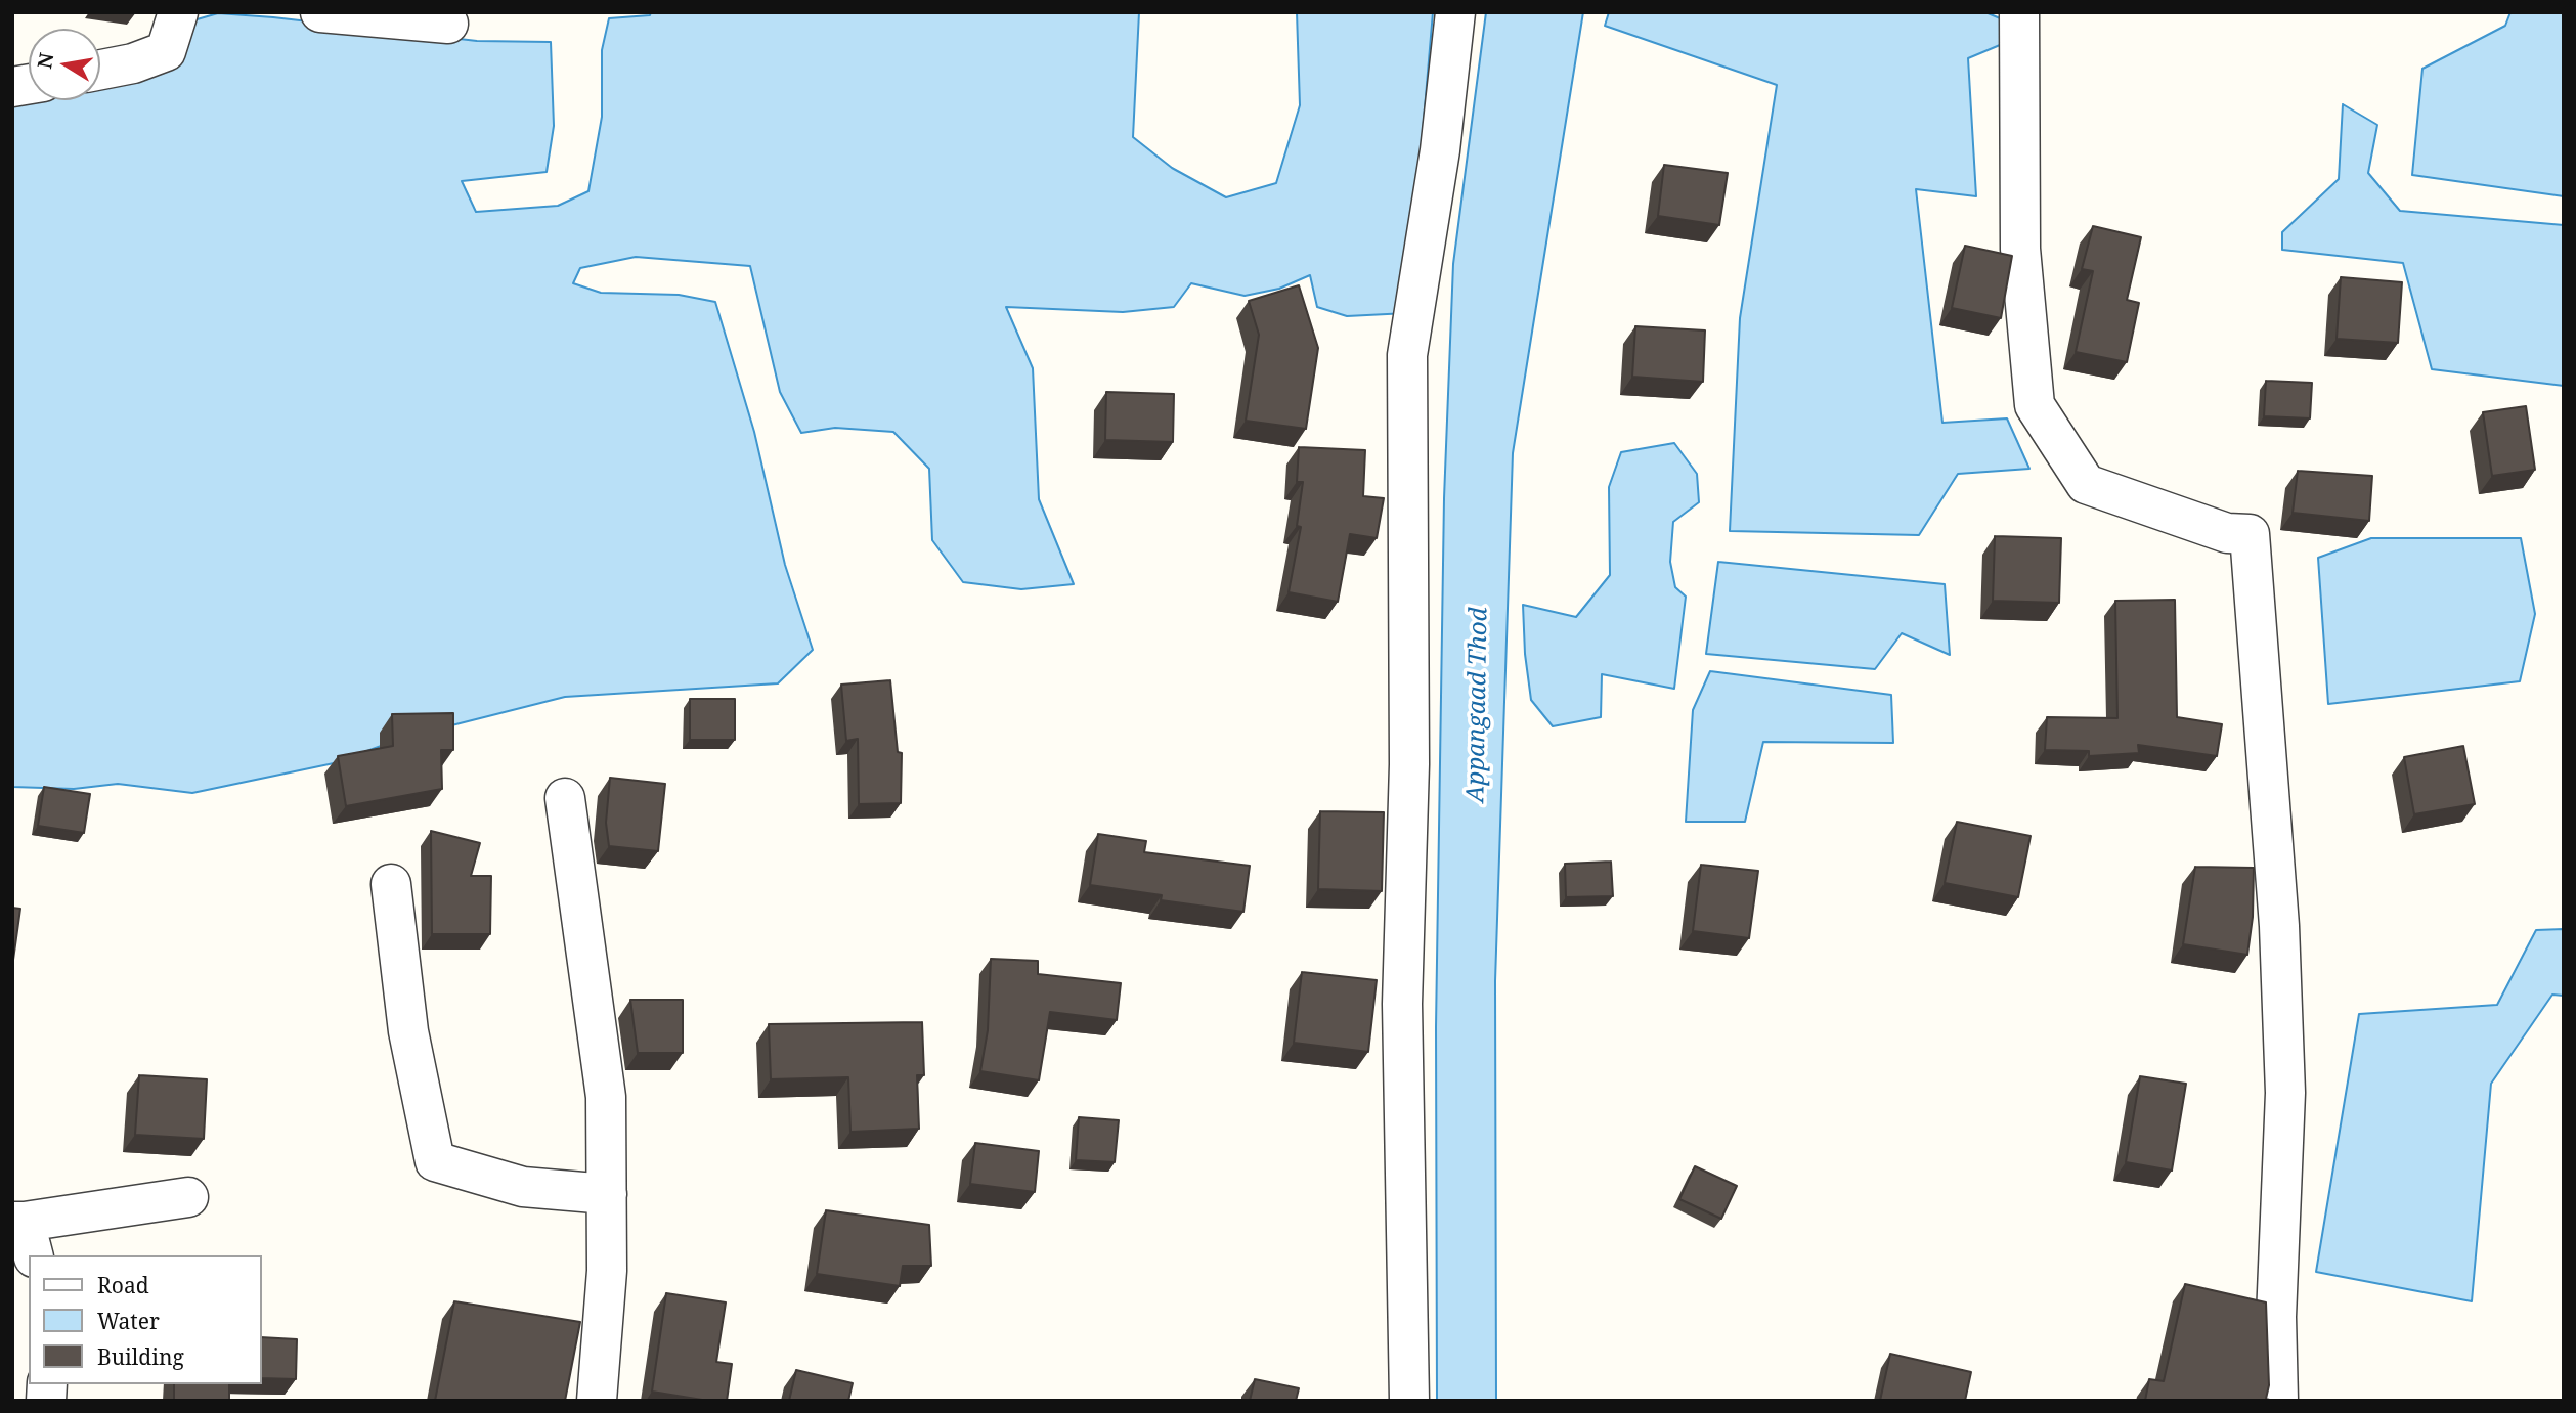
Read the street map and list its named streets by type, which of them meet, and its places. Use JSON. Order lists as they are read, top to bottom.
{
  "water": ["Appangaad Thod"],
  "legend": ["Road", "Water", "Building"],
  "north": "left"
}
